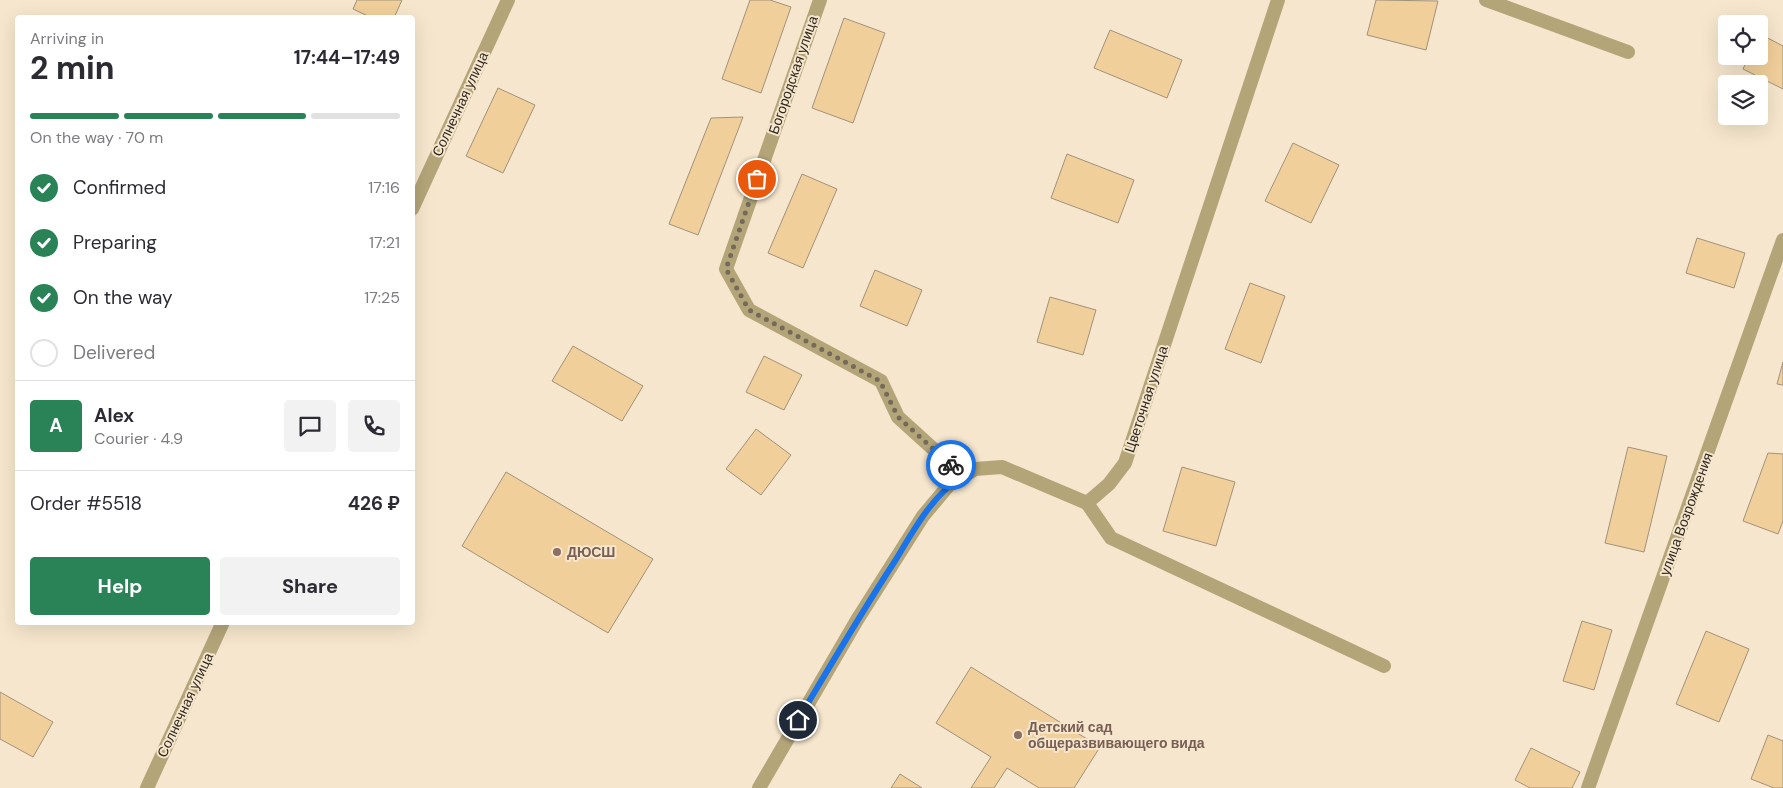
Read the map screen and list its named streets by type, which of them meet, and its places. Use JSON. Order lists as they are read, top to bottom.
{
  "streets": {
    "street": [
      "Богородская улица",
      "Солнечная улица",
      "Цветочная улица",
      "улица Возрождения"
    ]
  },
  "places": ["ДЮСШ", "Детский сад общеразвивающего вида"],
  "page": {
    "heading": ["2 min", "Arriving in", "17:44–17:49"],
    "panel": [
      "Alex",
      "Courier · 4.9",
      "Order #5518",
      "426 ₽"
    ],
    "bar": "On the way · 70 m",
    "list": [
      ["Confirmed", "17:16"],
      ["Preparing", "17:21"],
      ["On the way", "17:25"],
      "Delivered"
    ],
    "round": "A",
    "buttons": ["Help", "Share"]
  }
}
